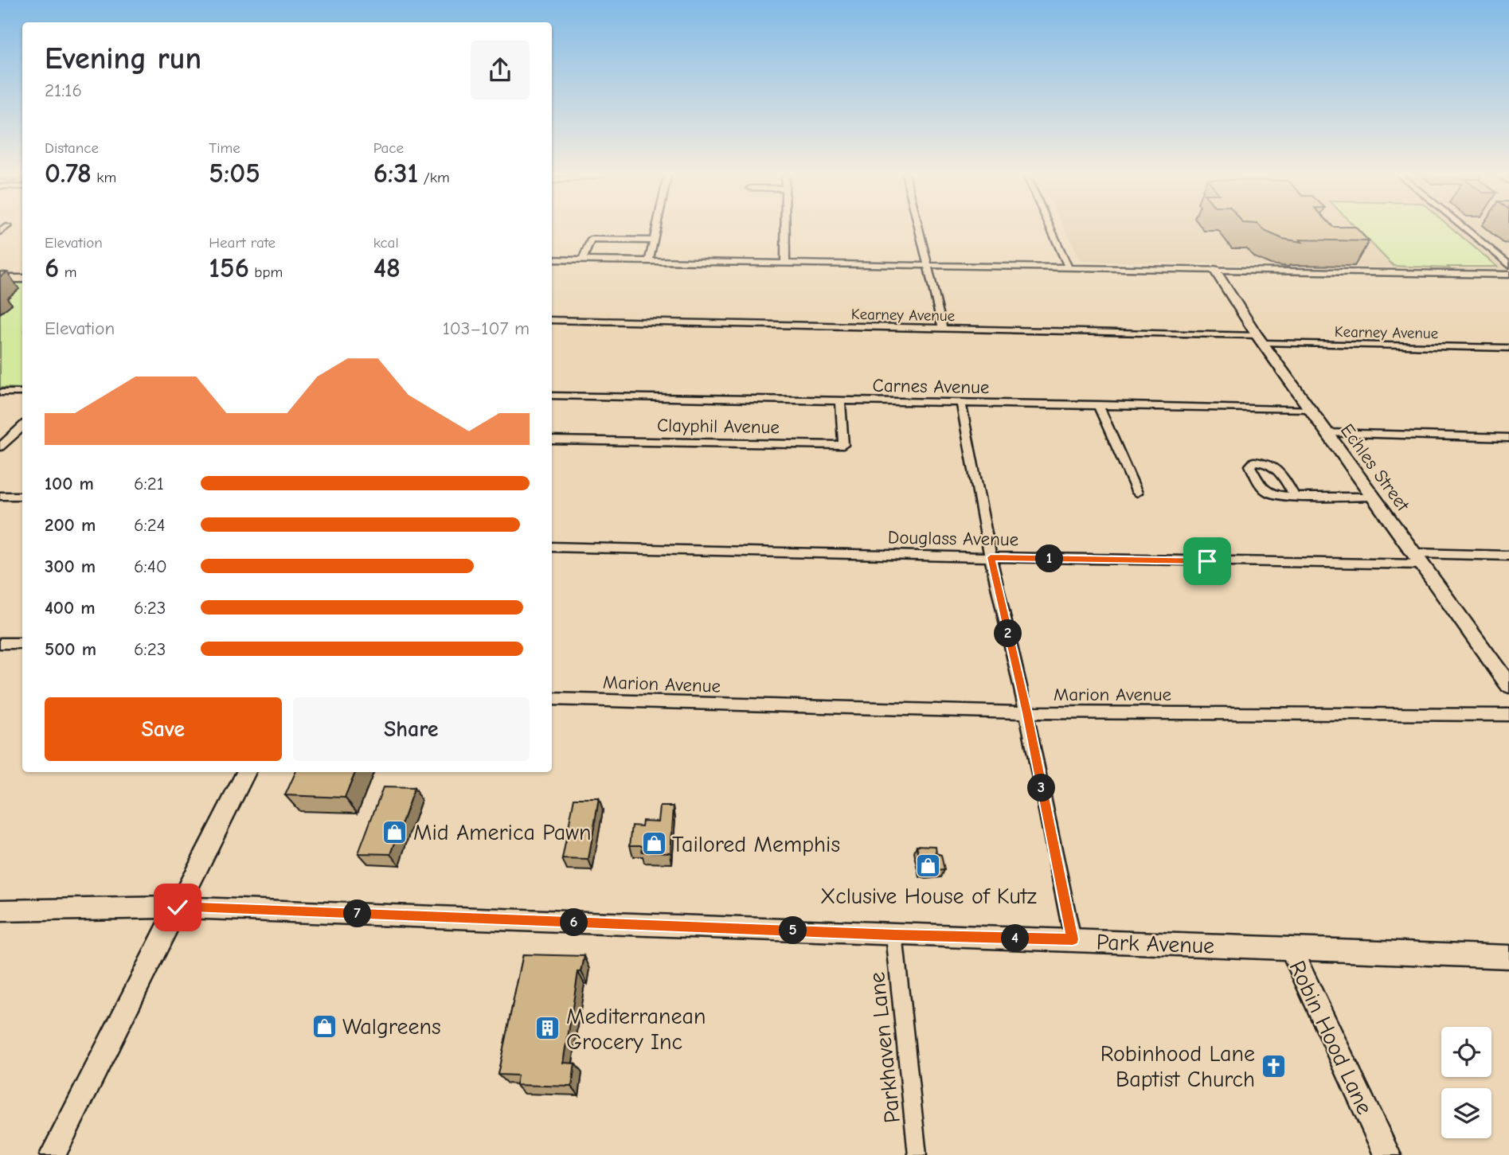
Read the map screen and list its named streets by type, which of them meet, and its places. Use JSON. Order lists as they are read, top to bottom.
{
  "streets": {
    "main road": ["Echles Street", "Park Avenue"],
    "street": [
      "Kearney Avenue",
      "Carnes Avenue",
      "Clayphil Avenue",
      "Douglass Avenue",
      "Marion Avenue",
      "Robin Hood Lane",
      "Parkhaven Lane"
    ]
  },
  "crossings": [
    ["Kearney Avenue", "Echles Street"],
    ["Carnes Avenue", "Clayphil Avenue"],
    ["Carnes Avenue", "Echles Street"],
    ["Echles Street", "Douglass Avenue"],
    ["Park Avenue", "Robin Hood Lane"],
    ["Park Avenue", "Parkhaven Lane"]
  ],
  "places": {
    "shop": [
      "Mid America Pawn",
      "Tailored Memphis",
      "Xclusive House of Kutz",
      "Walgreens"
    ],
    "building": ["Mediterranean Grocery Inc"],
    "church": ["Robinhood Lane Baptist Church"]
  },
  "page": {
    "heading": ["Evening run", "21:16"],
    "stats": [
      ["Distance", "0.78 km"],
      ["Time", "5:05"],
      ["Pace", "6:31 /km"],
      ["Elevation", "6 m"],
      ["Heart rate", "156 bpm"],
      ["kcal", "48"]
    ],
    "chart": ["Elevation", "103–107 m"],
    "list": [
      {
        "name": "100 m",
        "note": "6:21"
      },
      {
        "name": "200 m",
        "note": "6:24"
      },
      {
        "name": "300 m",
        "note": "6:40"
      },
      {
        "name": "400 m",
        "note": "6:23"
      },
      {
        "name": "500 m",
        "note": "6:23"
      }
    ],
    "pins": [
      "1",
      "2",
      "3",
      "7",
      "6",
      "5",
      "4"
    ],
    "buttons": ["Save", "Share"]
  }
}
